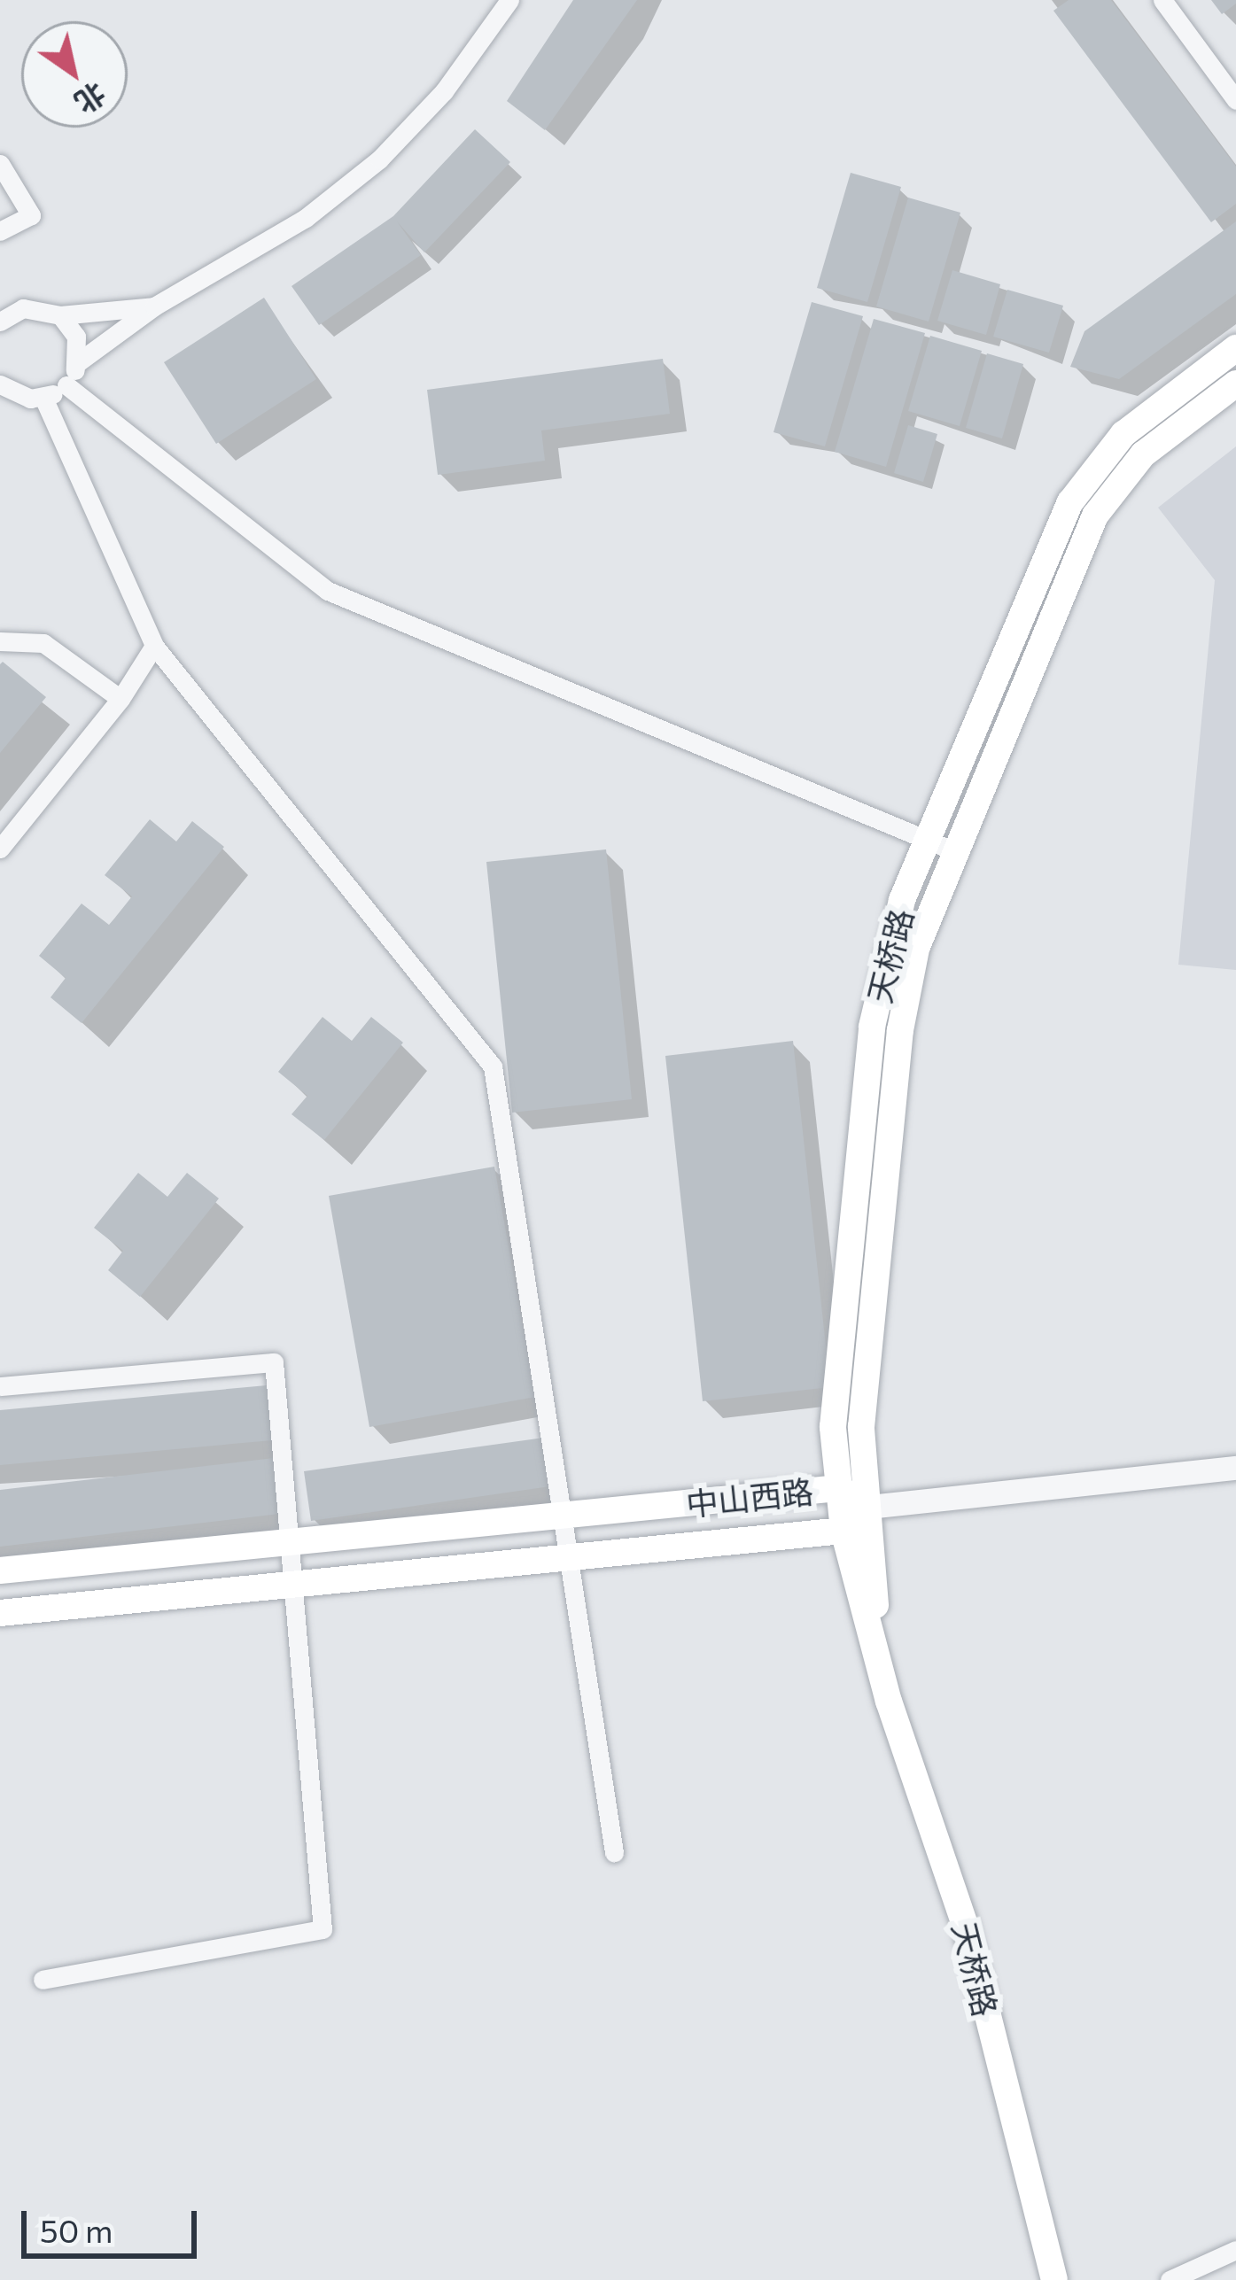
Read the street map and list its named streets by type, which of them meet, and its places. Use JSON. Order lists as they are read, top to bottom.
{
  "streets": {
    "main road": ["天桥路", "中山西路"]
  },
  "crossings": [
    ["天桥路", "中山西路"]
  ],
  "scale_bar": "50 m",
  "north": "bottom right"
}
